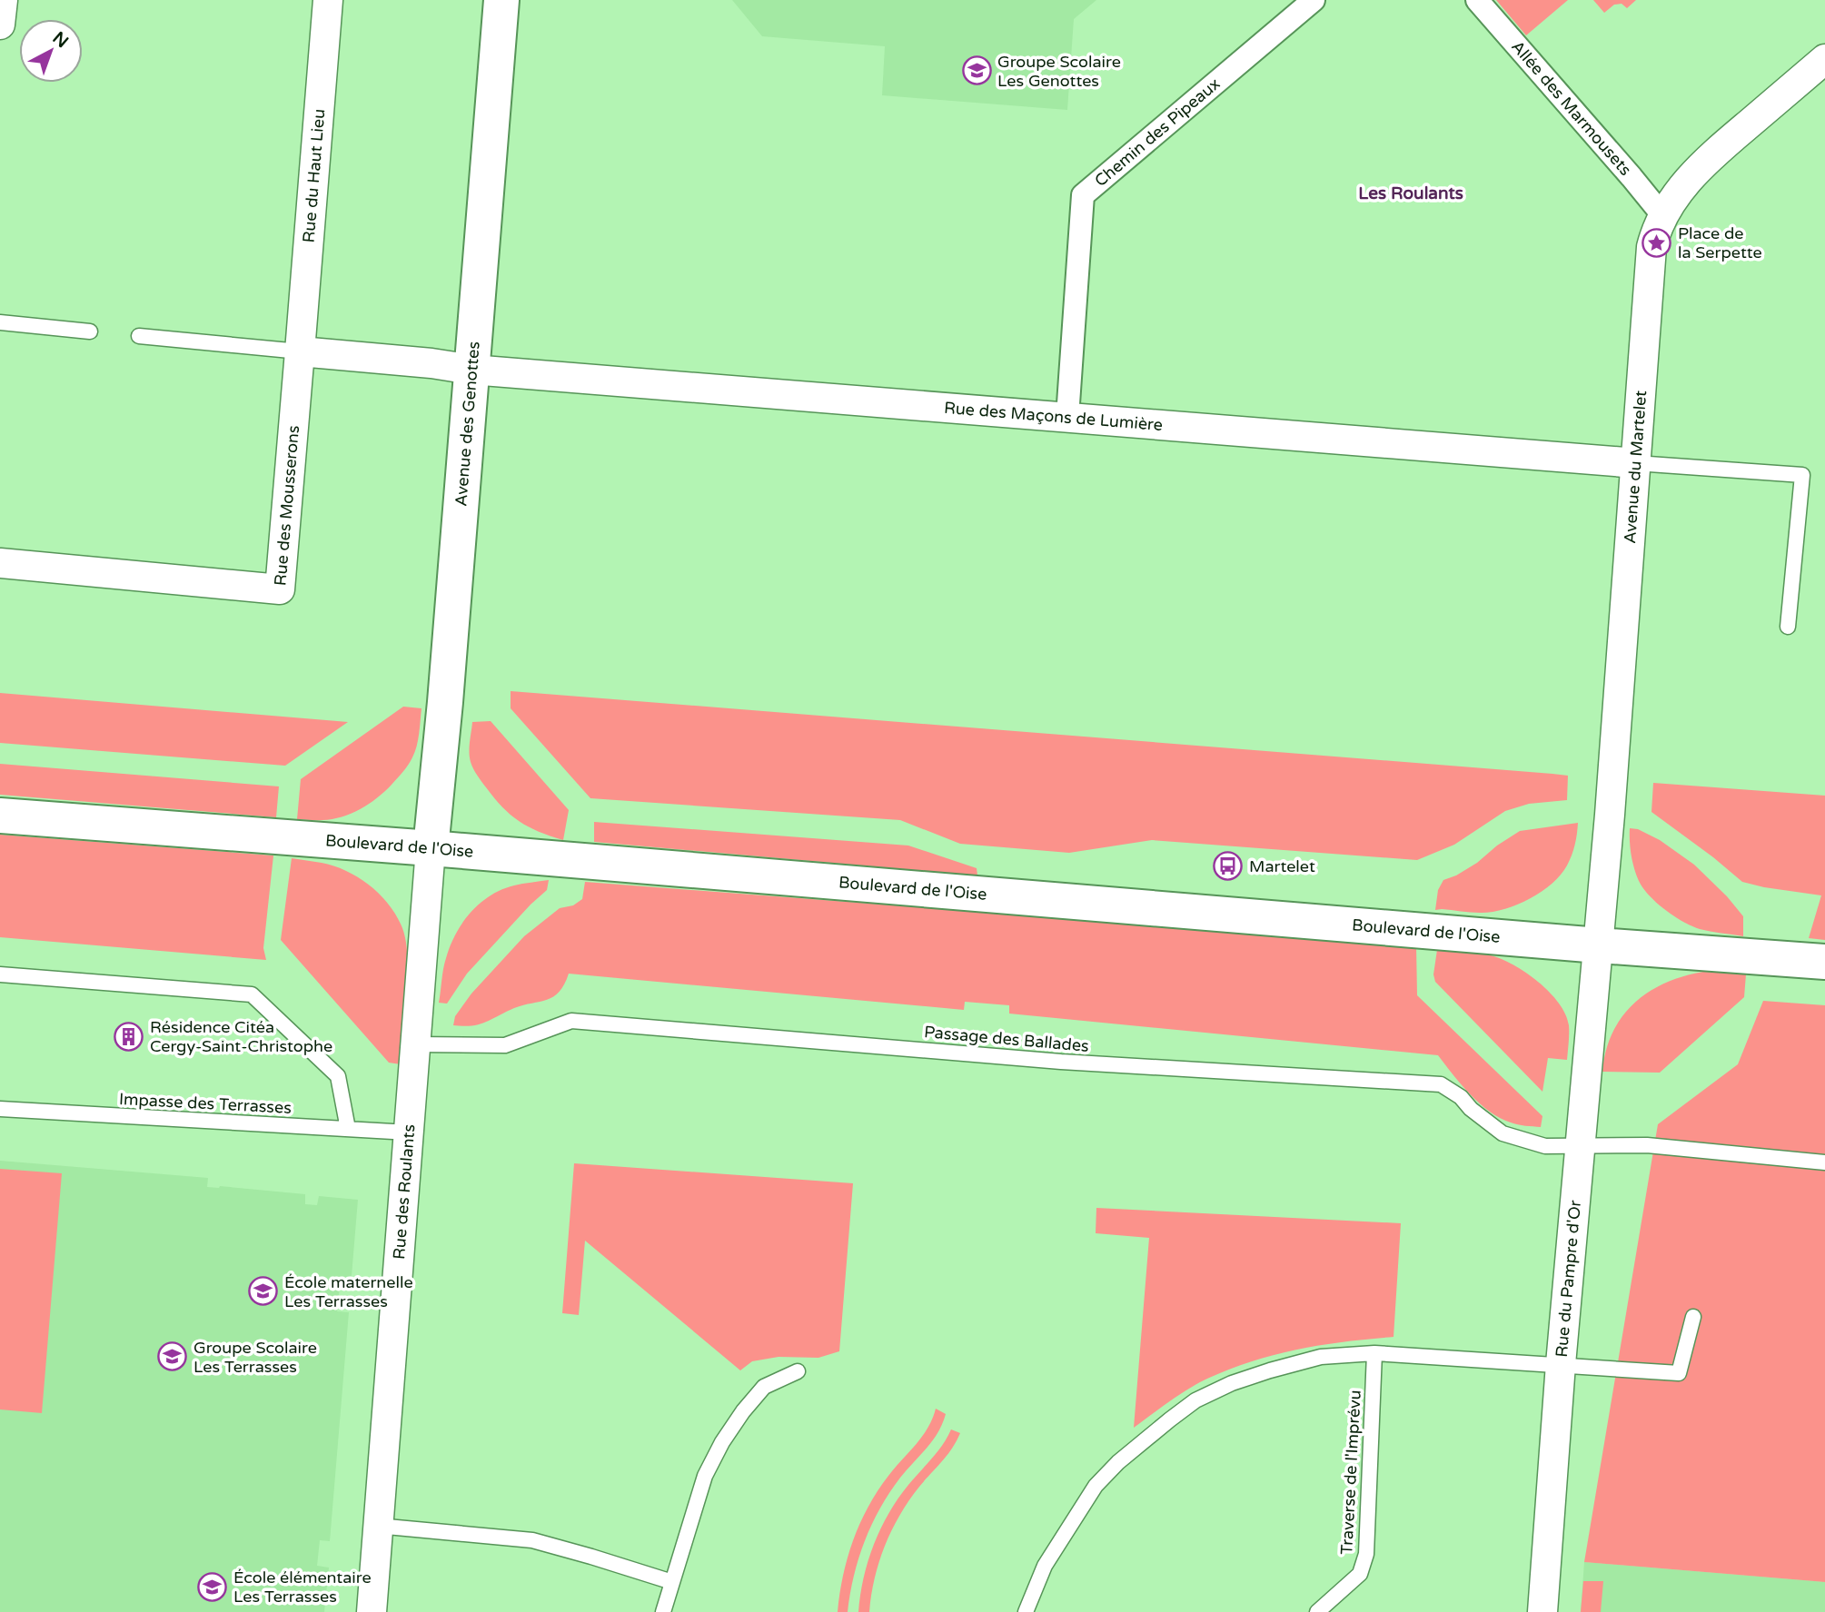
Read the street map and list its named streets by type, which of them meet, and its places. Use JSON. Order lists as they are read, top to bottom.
{
  "streets": {
    "main road": ["Avenue des Genottes", "Boulevard de l'Oise"],
    "street": [
      "Allée des Marmousets",
      "Chemin des Pipeaux",
      "Rue du Haut Lieu",
      "Rue des Maçons de Lumière",
      "Avenue du Martelet",
      "Rue des Mousserons",
      "Rue des Roulants",
      "Rue du Pampre d'Or"
    ],
    "lane": ["Passage des Ballades", "Impasse des Terrasses", "Traverse de l'Imprévu"]
  },
  "crossings": [
    ["Allée des Marmousets", "Avenue du Martelet"],
    ["Chemin des Pipeaux", "Rue des Maçons de Lumière"],
    ["Rue du Haut Lieu", "Rue des Mousserons"],
    ["Rue des Maçons de Lumière", "Avenue des Genottes"],
    ["Rue des Maçons de Lumière", "Avenue du Martelet"],
    ["Avenue des Genottes", "Boulevard de l'Oise"],
    ["Avenue des Genottes", "Rue des Roulants"],
    ["Avenue du Martelet", "Boulevard de l'Oise"],
    ["Avenue du Martelet", "Rue du Pampre d'Or"],
    ["Boulevard de l'Oise", "Rue des Roulants"],
    ["Boulevard de l'Oise", "Rue du Pampre d'Or"],
    ["Passage des Ballades", "Rue des Roulants"],
    ["Passage des Ballades", "Rue du Pampre d'Or"],
    ["Impasse des Terrasses", "Rue des Roulants"]
  ],
  "districts": ["Les Roulants"],
  "places": {
    "school or university": [
      "Groupe Scolaire Les Genottes",
      "École maternelle Les Terrasses",
      "Groupe Scolaire Les Terrasses",
      "École élémentaire Les Terrasses"
    ],
    "place": ["Place de la Serpette"],
    "bus stop": ["Martelet"],
    "building": ["Résidence Citéa Cergy-Saint-Christophe"]
  },
  "north": "top right"
}
